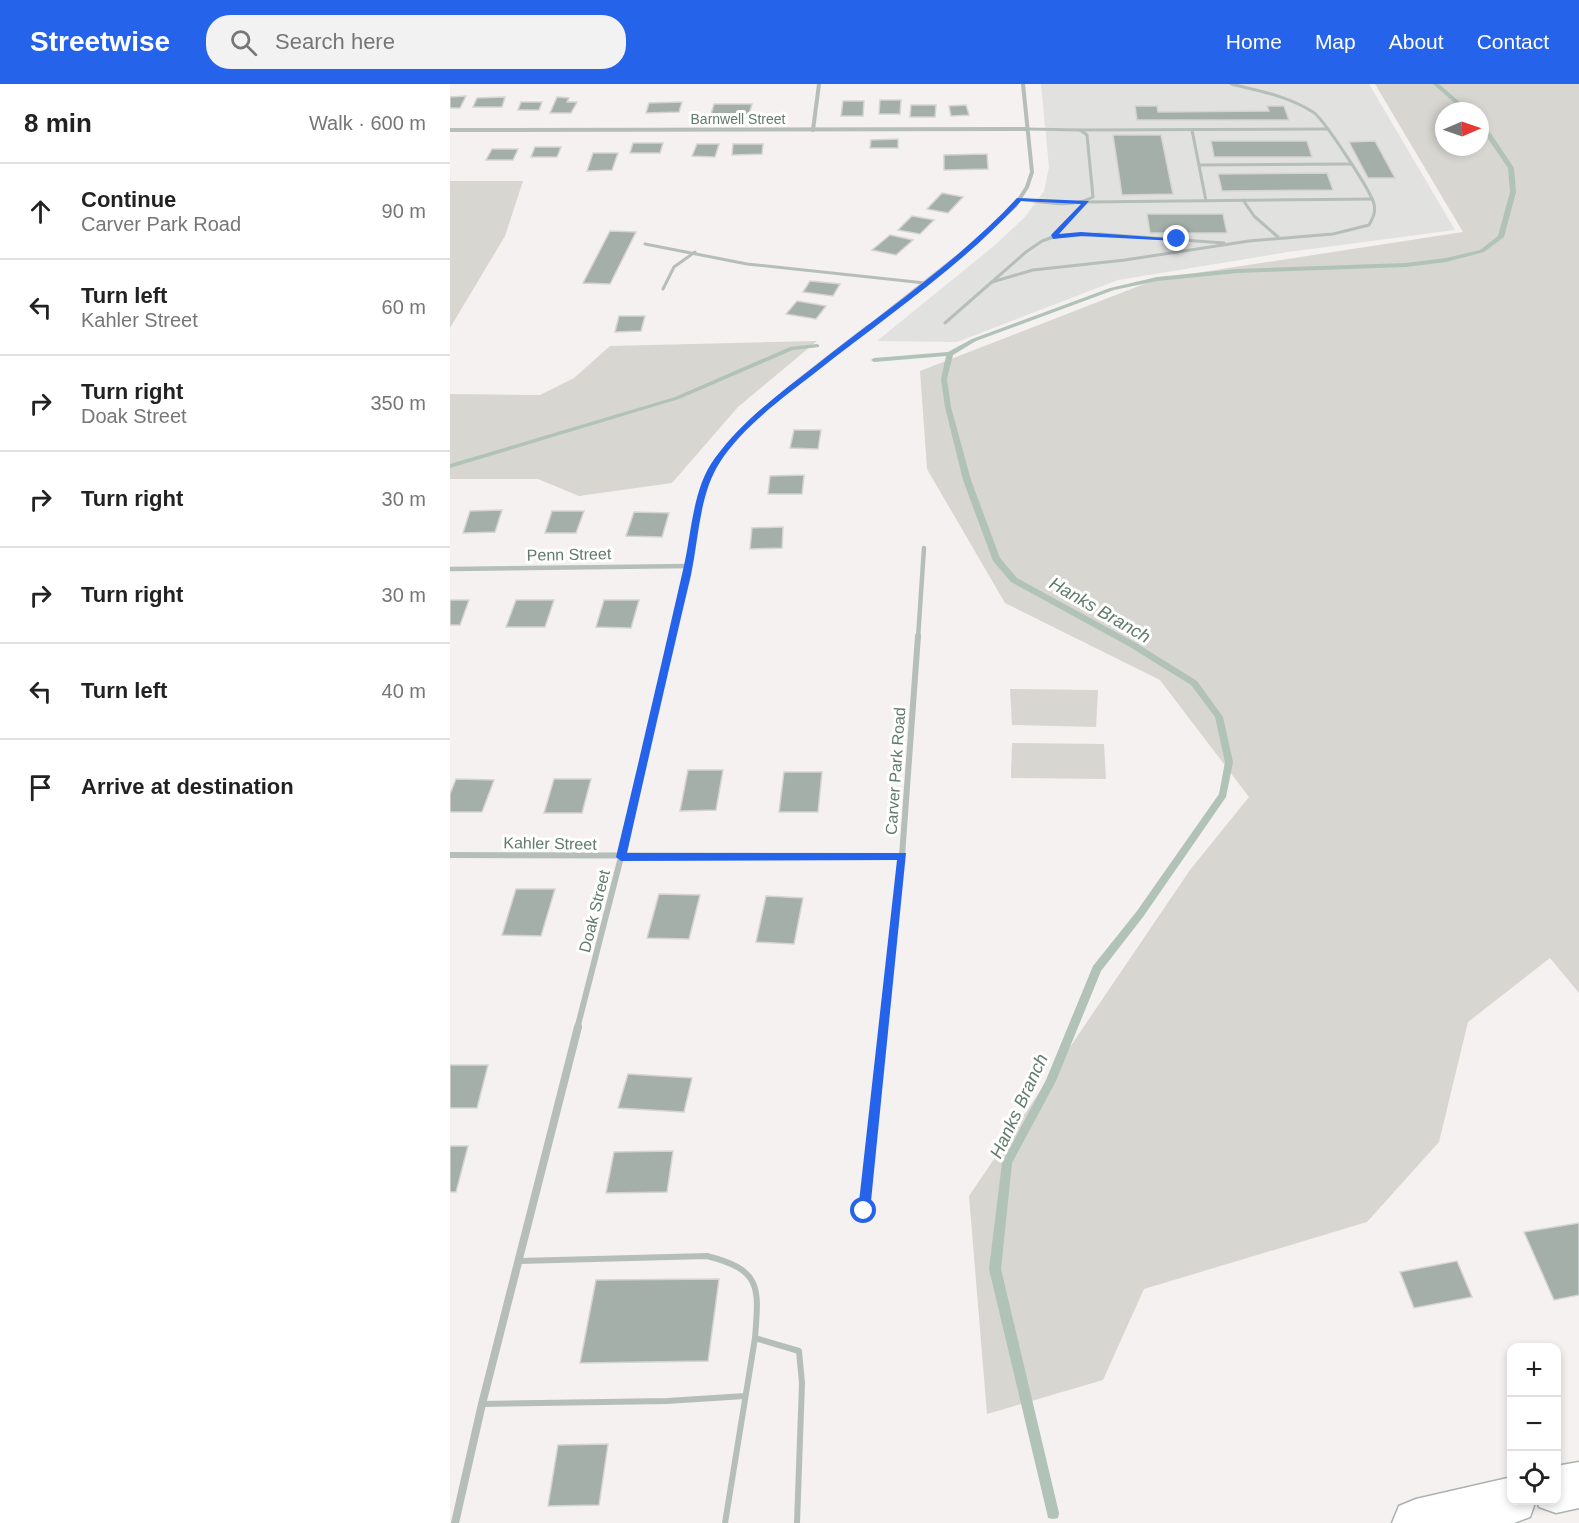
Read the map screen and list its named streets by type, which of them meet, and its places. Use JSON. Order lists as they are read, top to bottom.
{
  "streets": {
    "street": [
      "Barnwell Street",
      "Penn Street",
      "Carver Park Road",
      "Kahler Street",
      "Doak Street"
    ]
  },
  "crossings": [
    ["Barnwell Street", "Doak Street"],
    ["Penn Street", "Doak Street"],
    ["Carver Park Road", "Kahler Street"],
    ["Kahler Street", "Doak Street"]
  ],
  "water": ["Hanks Branch"],
  "north": "right",
  "page": {
    "header": "Streetwise",
    "search": "Search here",
    "nav": [
      "Home",
      "Map",
      "About",
      "Contact"
    ],
    "heading": ["8 min", "Walk · 600 m"],
    "list": [
      ["Continue", "Carver Park Road", "90 m"],
      ["Turn left", "Kahler Street", "60 m"],
      ["Turn right", "Doak Street", "350 m"],
      ["Turn right", "30 m"],
      ["Turn right", "30 m"],
      ["Turn left", "40 m"],
      "Arrive at destination"
    ],
    "map_buttons": ["+", "−"]
  }
}
